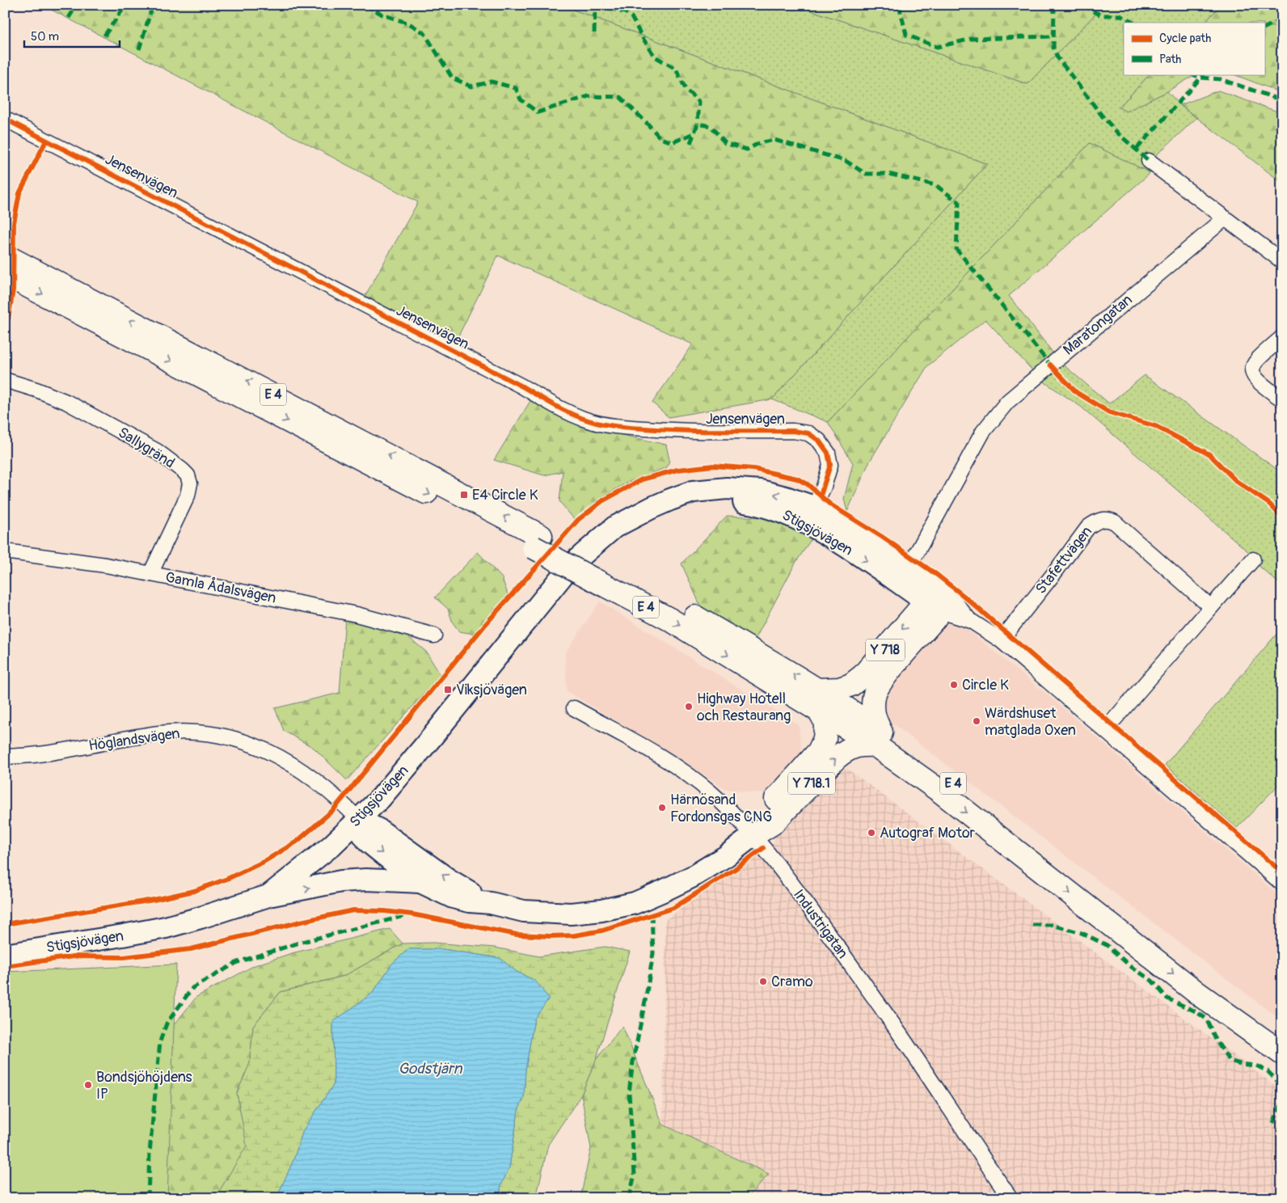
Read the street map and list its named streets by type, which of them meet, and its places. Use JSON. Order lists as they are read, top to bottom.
{
  "streets": {
    "highway": ["E 4", "Y 718", "Y 718.1"],
    "main road": ["Stigsjövägen"],
    "street": [
      "Jensenvägen",
      "Maratongatan",
      "Sallygränd",
      "Stafettvägen",
      "Gamla Ådalsvägen",
      "Höglandsvägen",
      "Industrigatan"
    ]
  },
  "crossings": [
    ["Jensenvägen", "Stigsjövägen"],
    ["Maratongatan", "Stigsjövägen"],
    ["E 4", "Y 718"],
    ["E 4", "Y 718.1"],
    ["Sallygränd", "Gamla Ådalsvägen"],
    ["Stigsjövägen", "Y 718"],
    ["Stigsjövägen", "Höglandsvägen"],
    ["Stigsjövägen", "Y 718.1"],
    ["Y 718", "Y 718.1"],
    ["Höglandsvägen", "Y 718.1"],
    ["Y 718.1", "Industrigatan"]
  ],
  "water": ["Godstjärn"],
  "places": {
    "transit": ["E4 Circle K", "Viksjövägen"],
    "other": [
      "Circle K",
      "Highway Hotell och Restaurang",
      "Wärdshuset matglada Oxen",
      "Härnösand Fordonsgas CNG",
      "Autograf Motor",
      "Cramo",
      "Bondsjöhöjdens IP"
    ]
  },
  "legend": ["Cycle path", "Path"],
  "scale_bar": "50 m"
}
